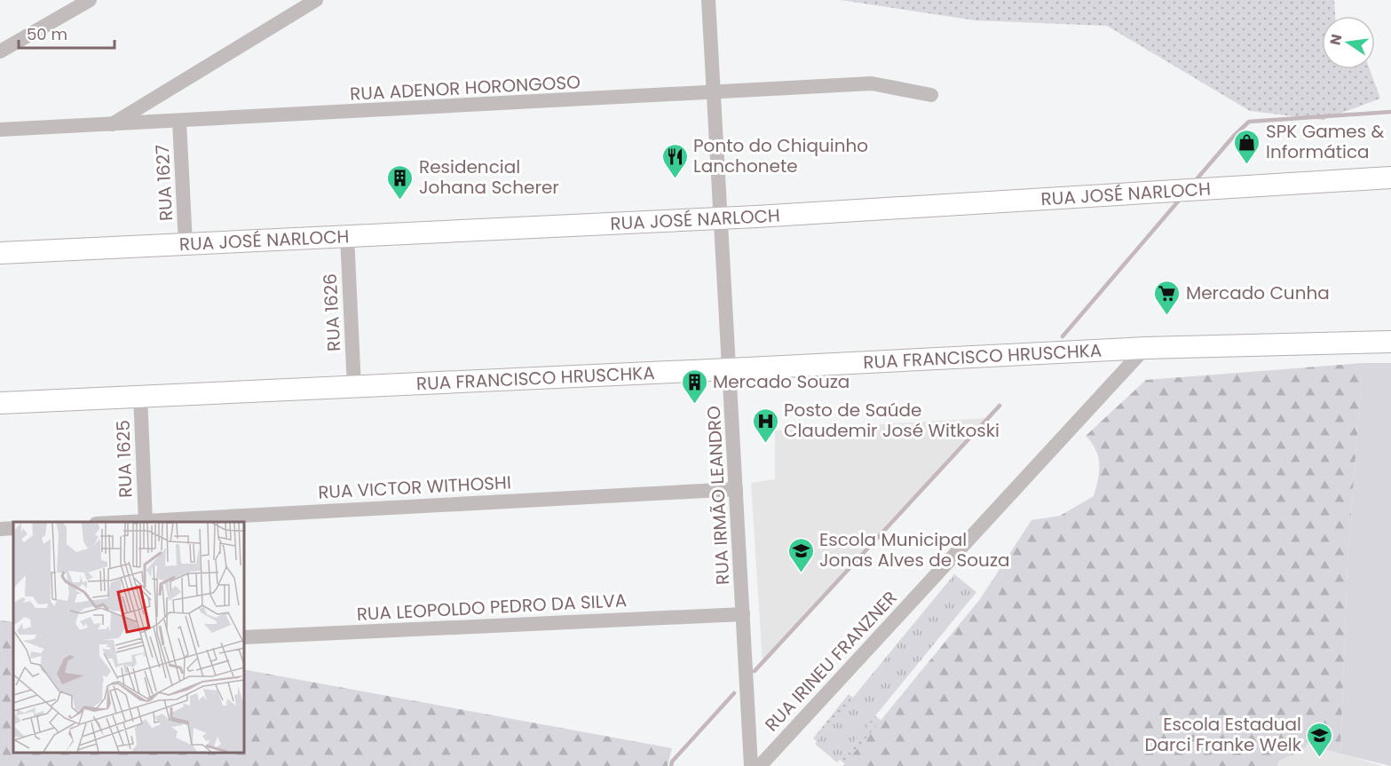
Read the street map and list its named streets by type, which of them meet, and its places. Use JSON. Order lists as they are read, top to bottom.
{
  "streets": {
    "street": [
      "RUA ADENOR HORONGOSO",
      "RUA 1627",
      "RUA JOSÉ NARLOCH",
      "RUA 1626",
      "RUA FRANCISCO HRUSCHKA",
      "RUA 1625",
      "RUA VICTOR WITHOSHI",
      "RUA IRMÃO LEANDRO",
      "RUA LEOPOLDO PEDRO DA SILVA",
      "RUA IRINEU FRANZNER"
    ]
  },
  "crossings": [
    ["RUA ADENOR HORONGOSO", "RUA 1627"],
    ["RUA ADENOR HORONGOSO", "RUA IRMÃO LEANDRO"],
    ["RUA 1627", "RUA JOSÉ NARLOCH"],
    ["RUA JOSÉ NARLOCH", "RUA 1626"],
    ["RUA JOSÉ NARLOCH", "RUA IRMÃO LEANDRO"],
    ["RUA 1626", "RUA FRANCISCO HRUSCHKA"],
    ["RUA FRANCISCO HRUSCHKA", "RUA 1625"],
    ["RUA FRANCISCO HRUSCHKA", "RUA IRMÃO LEANDRO"],
    ["RUA FRANCISCO HRUSCHKA", "RUA IRINEU FRANZNER"],
    ["RUA 1625", "RUA VICTOR WITHOSHI"],
    ["RUA VICTOR WITHOSHI", "RUA IRMÃO LEANDRO"],
    ["RUA IRMÃO LEANDRO", "RUA LEOPOLDO PEDRO DA SILVA"]
  ],
  "places": {
    "shop": ["SPK Games & Informática"],
    "restaurant": ["Ponto do Chiquinho Lanchonete"],
    "building": ["Residencial Johana Scherer", "Mercado Souza"],
    "supermarket": ["Mercado Cunha"],
    "hospital": ["Posto de Saúde Claudemir José Witkoski"],
    "school or university": ["Escola Municipal Jonas Alves de Souza", "Escola Estadual Darci Franke Welk"]
  },
  "scale_bar": "50 m",
  "north": "left"
}
